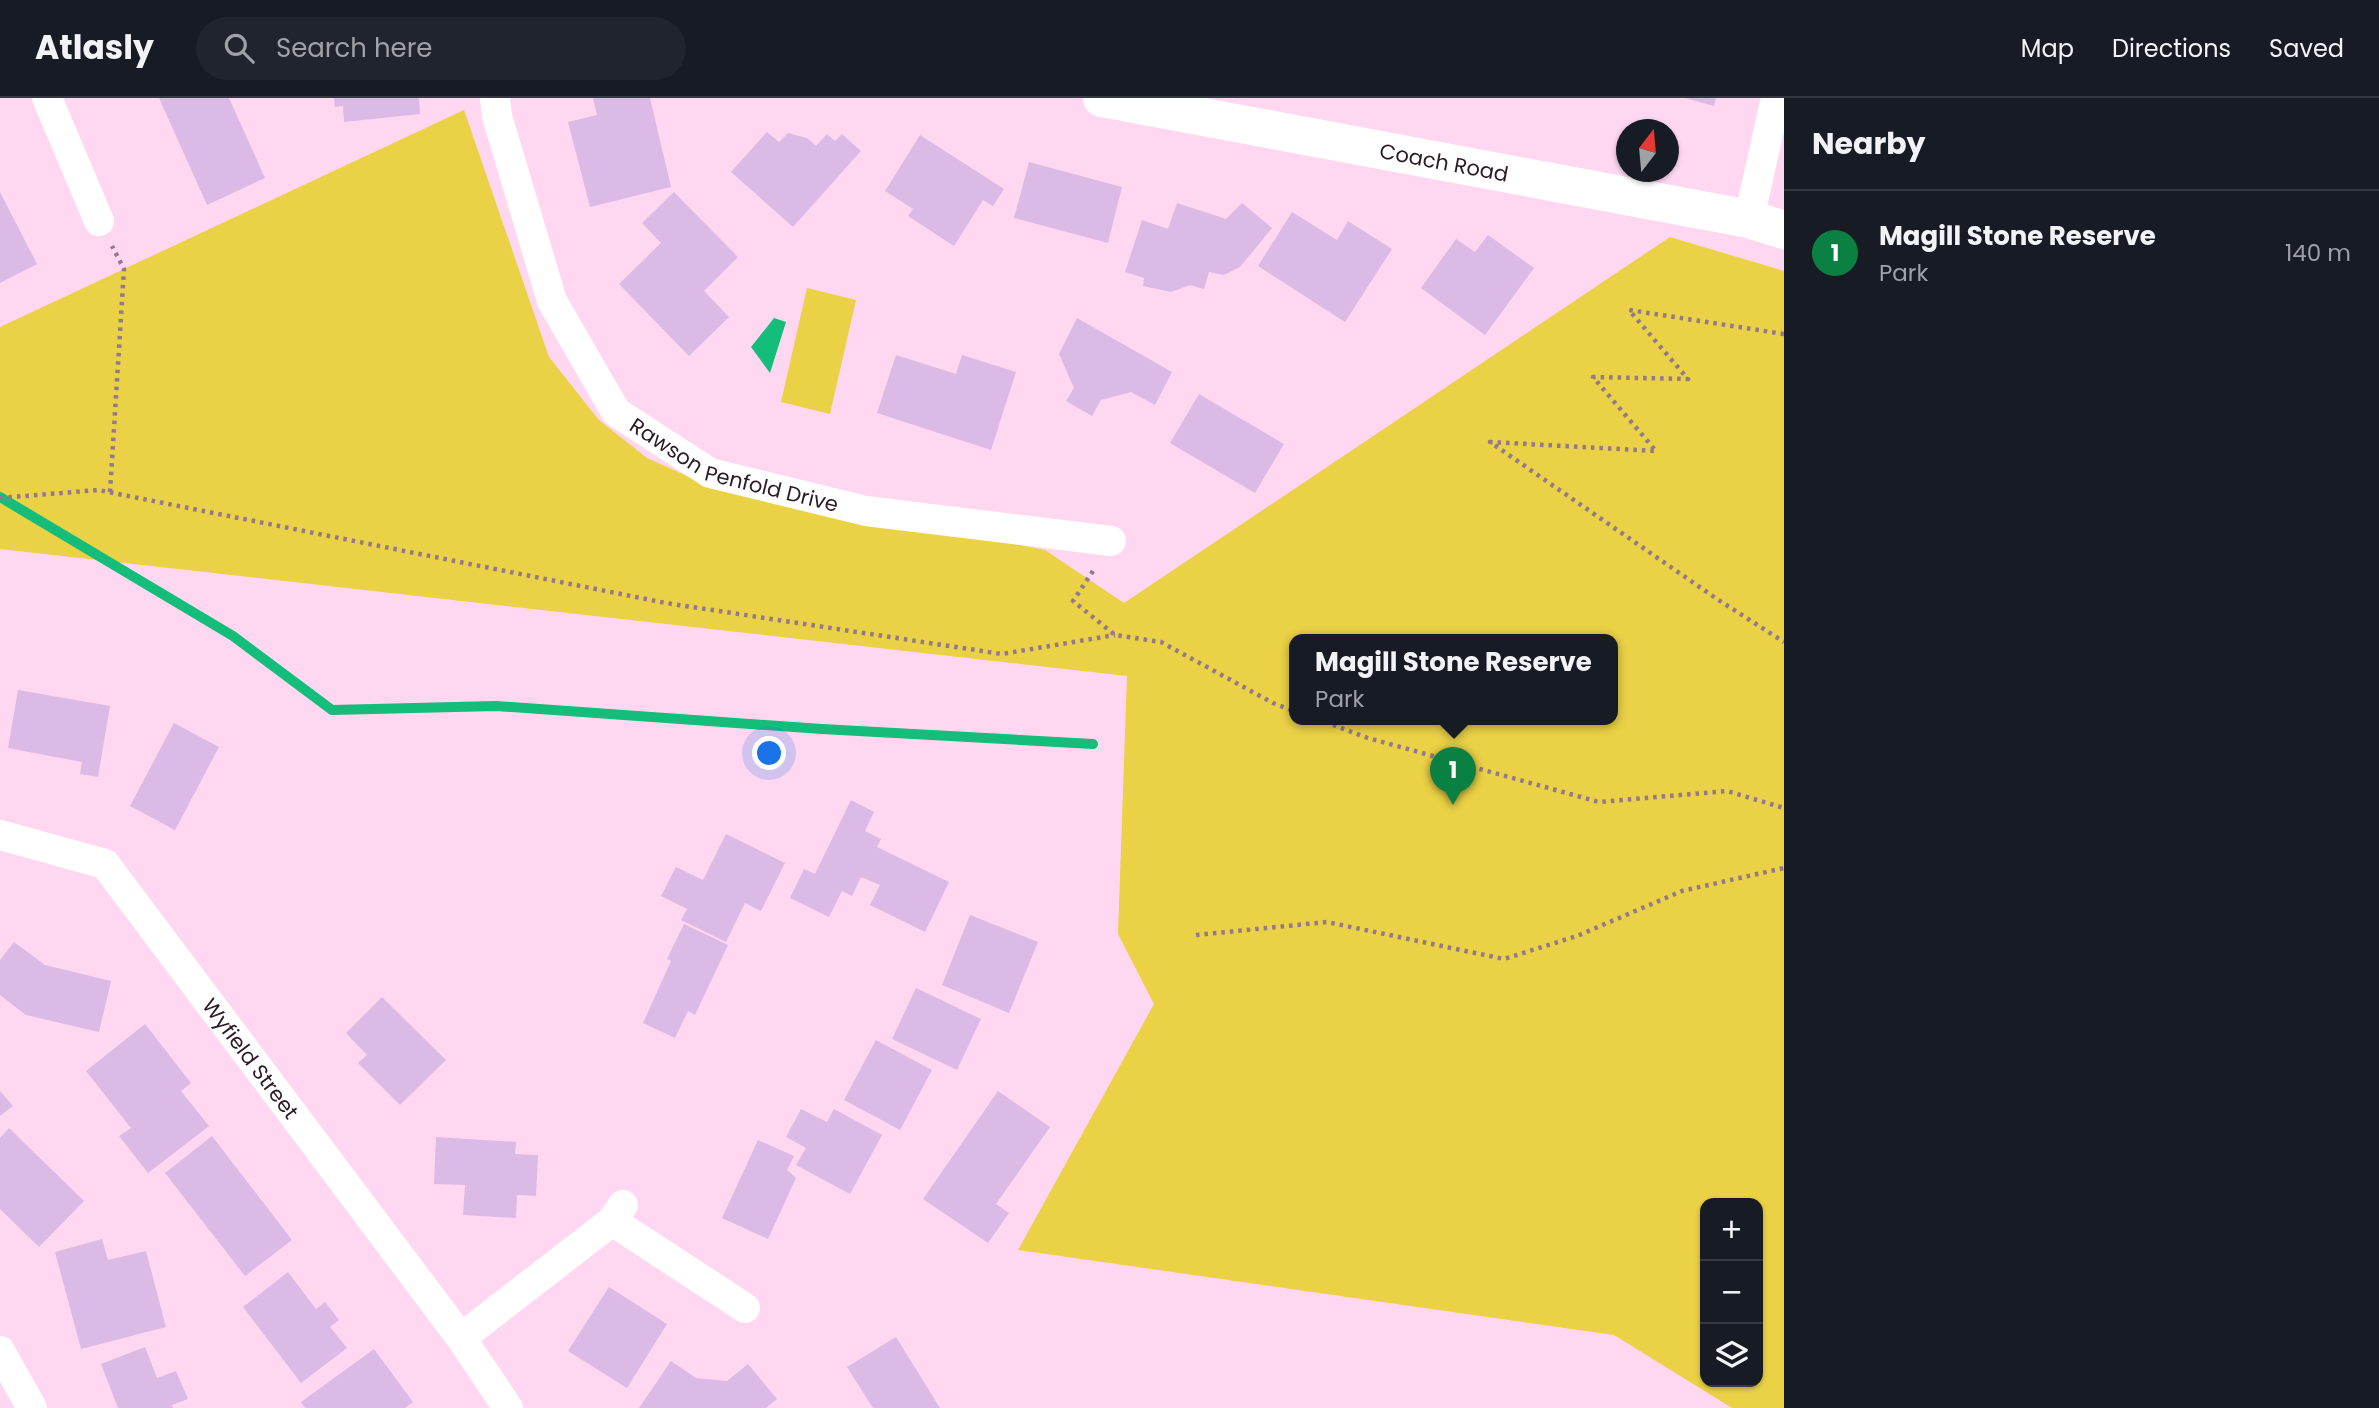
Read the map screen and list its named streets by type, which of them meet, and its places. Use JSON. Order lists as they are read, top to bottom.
{
  "streets": {
    "street": ["Coach Road", "Rawson Penfold Drive", "Wyfield Street"]
  },
  "north": "top",
  "page": {
    "header": "Atlasly",
    "search": "Search here",
    "nav": ["Map", "Directions", "Saved"],
    "heading": "Nearby",
    "list": [
      {
        "mark": "1",
        "name": "Magill Stone Reserve",
        "note": "Park",
        "value": "140 m"
      }
    ],
    "popup": ["Magill Stone Reserve", "Park"],
    "pins": "1",
    "map_buttons": ["+", "−"]
  }
}
